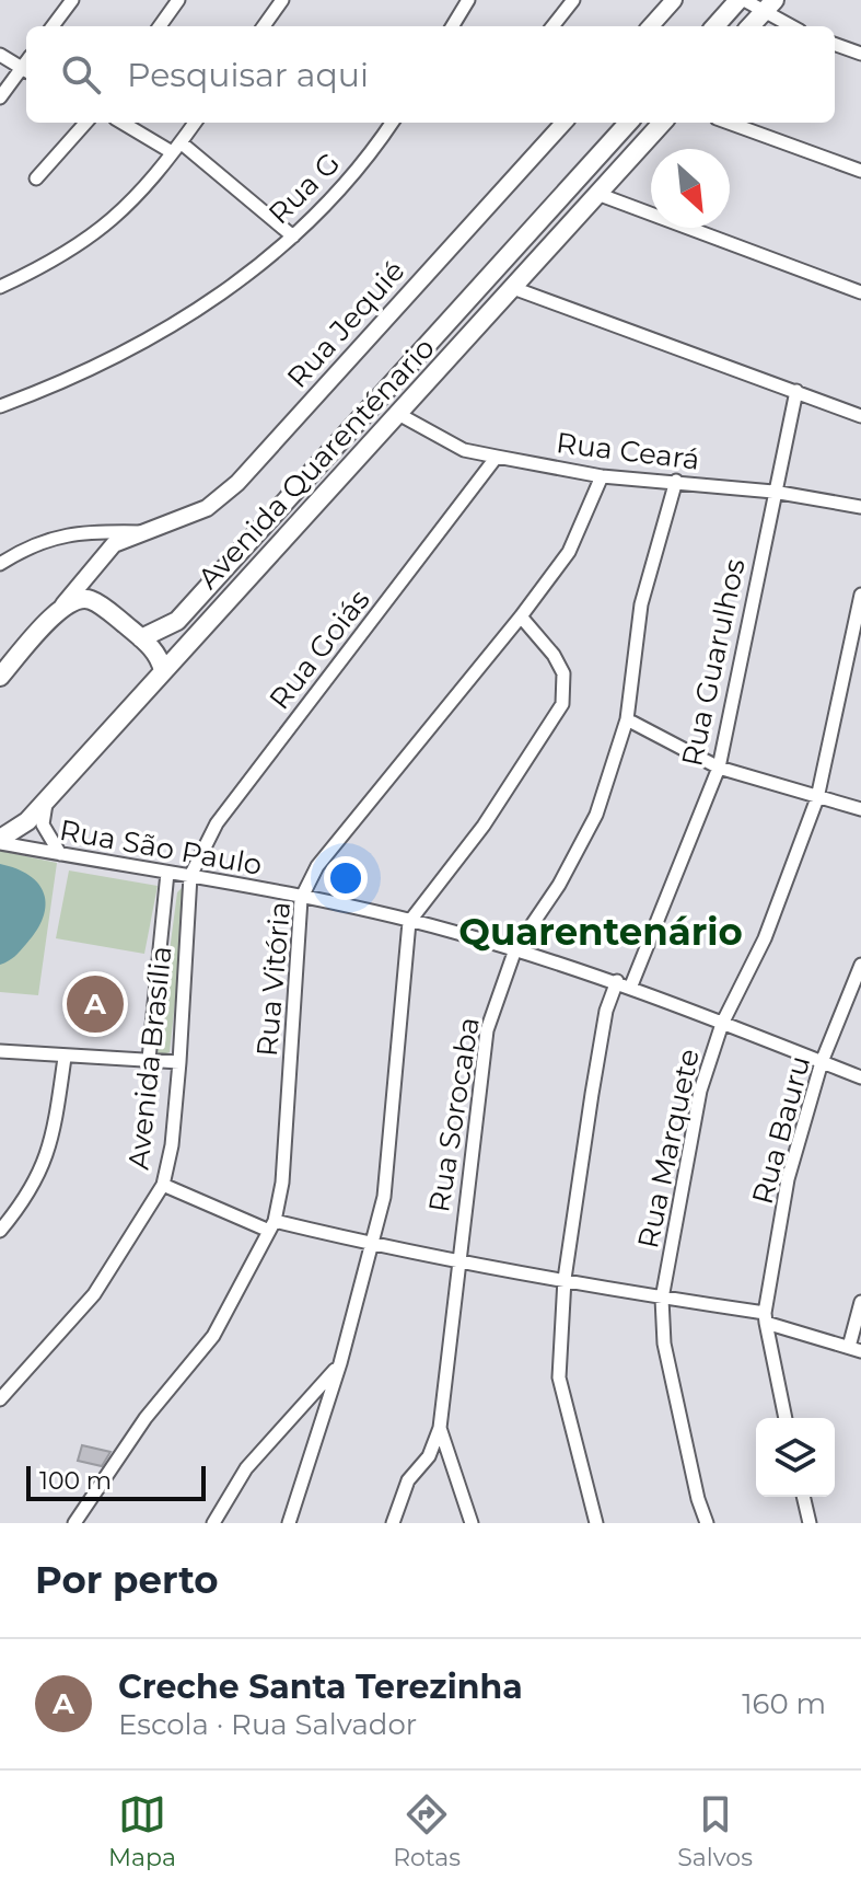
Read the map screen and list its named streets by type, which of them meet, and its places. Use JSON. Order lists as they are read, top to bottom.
{
  "streets": {
    "main road": ["Avenida Quarenténario"],
    "street": [
      "Rua G",
      "Rua Jequié",
      "Rua Ceará",
      "Rua Goiás",
      "Rua Guarulhos",
      "Rua São Paulo",
      "Rua Vitória",
      "Avenida Brasília",
      "Rua Sorocaba",
      "Rua Bauru",
      "Rua Marquete"
    ]
  },
  "crossings": [
    ["Rua Ceará", "Avenida Quarenténario"],
    ["Rua Ceará", "Rua Goiás"],
    ["Rua Ceará", "Rua Guarulhos"],
    ["Rua Ceará", "Rua Vitória"],
    ["Rua Ceará", "Rua Sorocaba"],
    ["Avenida Quarenténario", "Rua São Paulo"],
    ["Rua Goiás", "Rua São Paulo"],
    ["Rua Goiás", "Avenida Brasília"],
    ["Rua Guarulhos", "Rua São Paulo"],
    ["Rua São Paulo", "Rua Vitória"],
    ["Rua São Paulo", "Avenida Brasília"],
    ["Rua São Paulo", "Rua Sorocaba"],
    ["Rua São Paulo", "Rua Bauru"],
    ["Rua São Paulo", "Rua Marquete"]
  ],
  "districts": ["Quarentenário"],
  "scale_bar": "100 m",
  "north": "bottom right",
  "page": {
    "search": "Pesquisar aqui",
    "pins": "A",
    "scale": "100 m",
    "heading": "Por perto",
    "list": [
      {
        "mark": "A",
        "name": "Creche Santa Terezinha",
        "note": "Escola · Rua Salvador",
        "value": "160 m"
      }
    ],
    "nav": ["Mapa", "Rotas", "Salvos"]
  }
}
